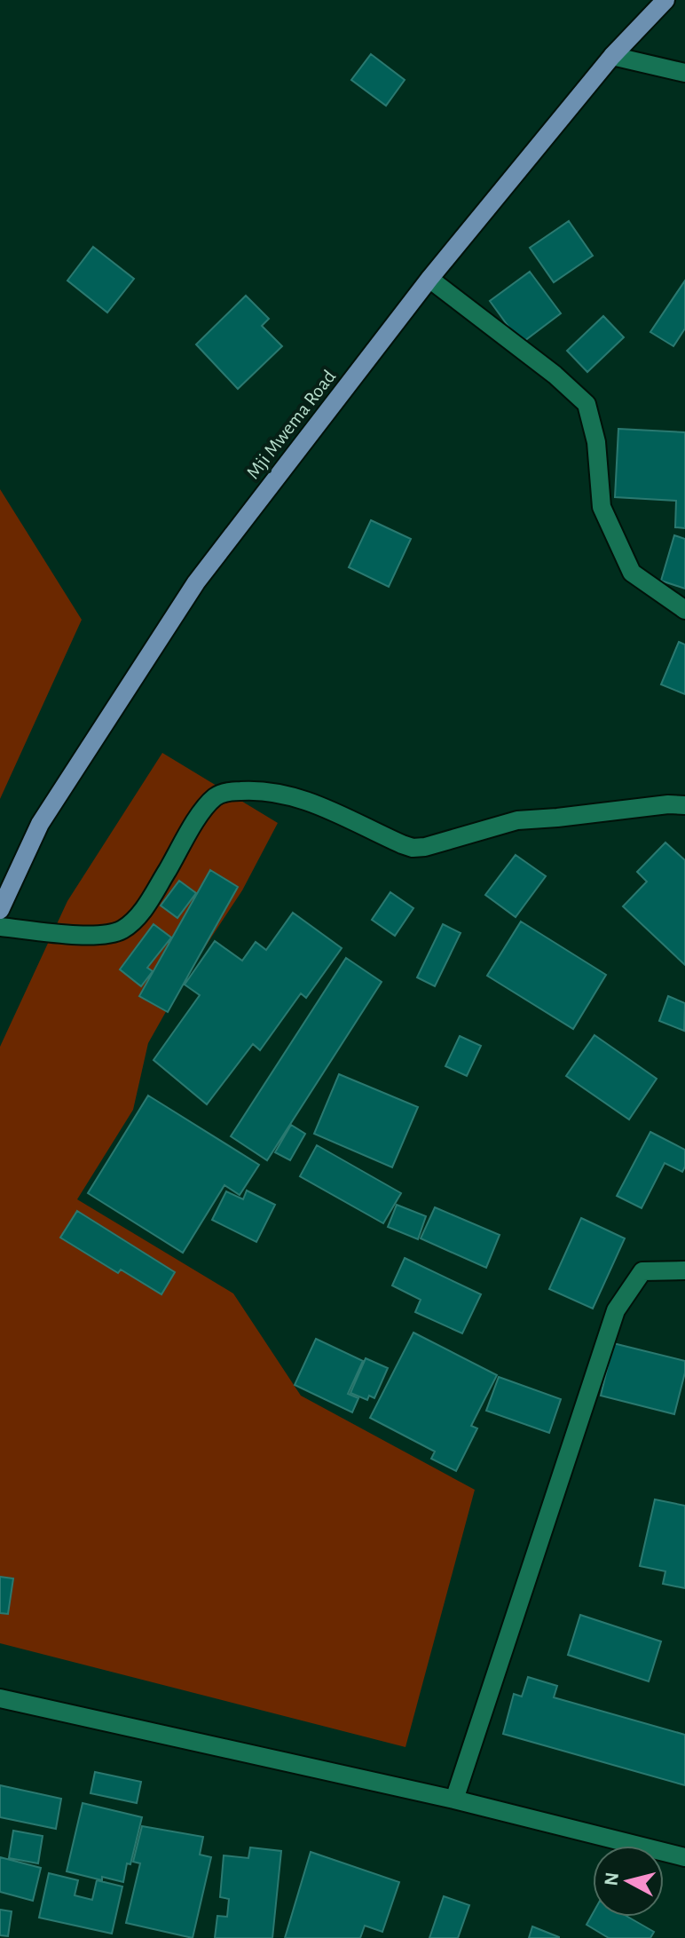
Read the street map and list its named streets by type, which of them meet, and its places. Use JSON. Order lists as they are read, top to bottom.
{
  "streets": {
    "main road": ["Mji Mwema Road"]
  },
  "north": "left"
}
